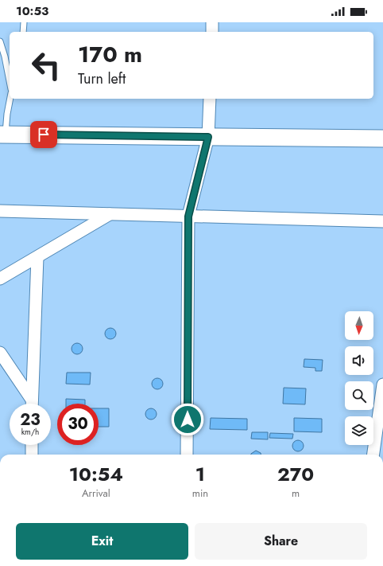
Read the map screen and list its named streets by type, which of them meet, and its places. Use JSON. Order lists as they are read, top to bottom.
{
  "north": "bottom",
  "page": {
    "status": "10:53",
    "turn": ["170 m", "Turn left"],
    "speed": "23 km/h",
    "limit": "30",
    "eta": [
      "10:54",
      "Arrival",
      "1",
      "min",
      "270",
      "m"
    ],
    "buttons": ["Exit", "Share"]
  }
}
